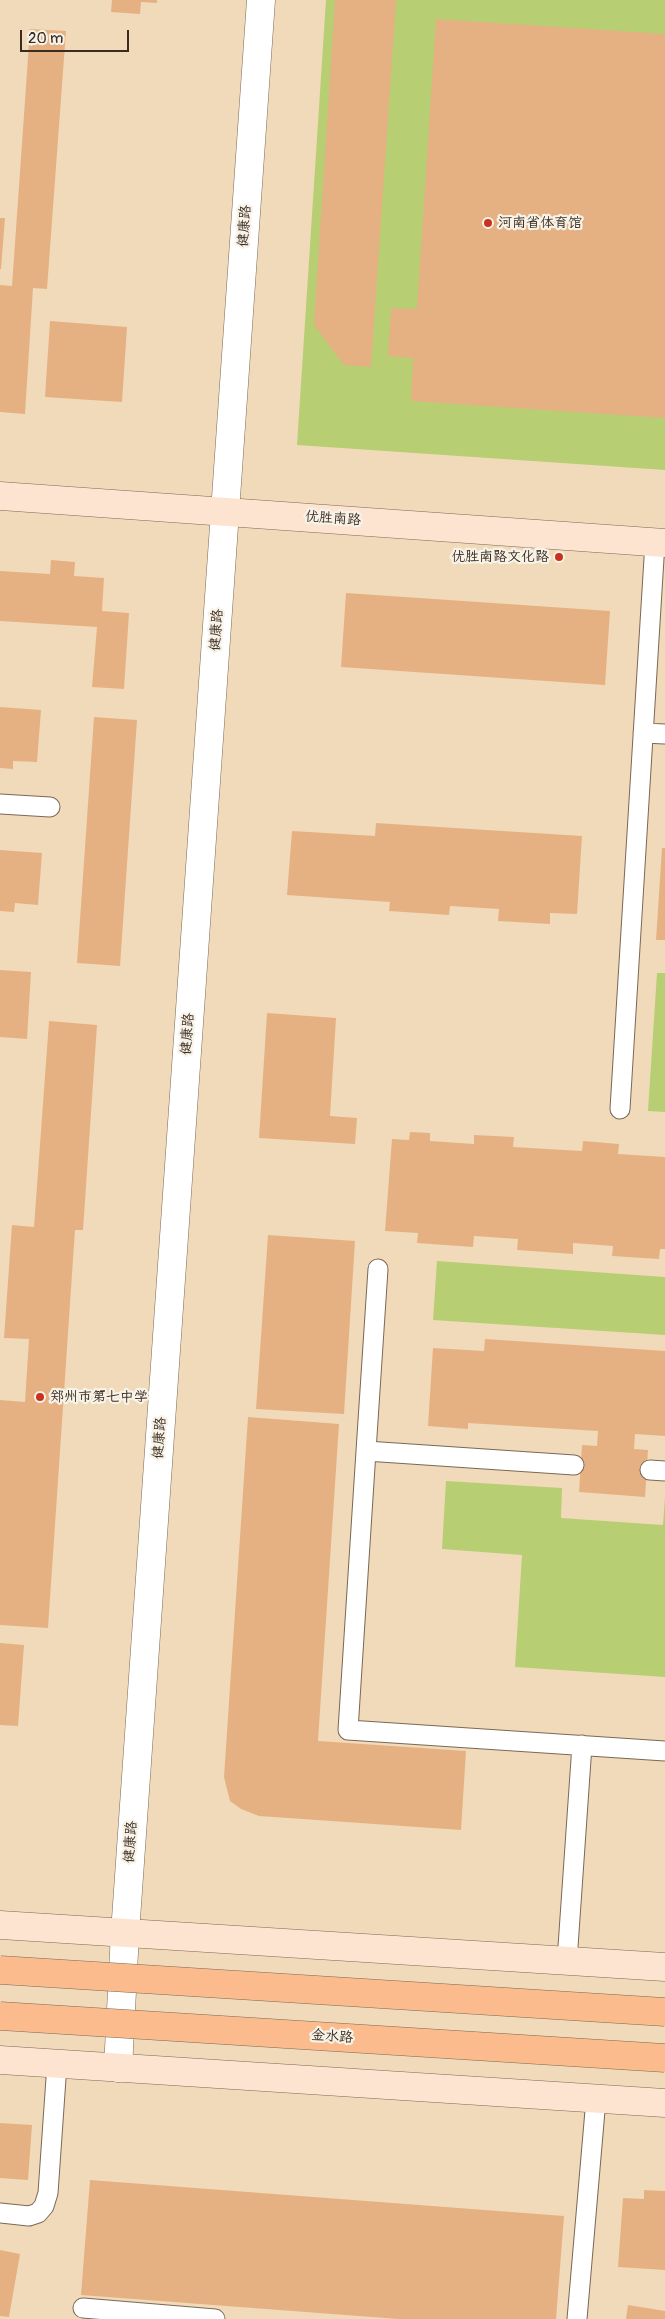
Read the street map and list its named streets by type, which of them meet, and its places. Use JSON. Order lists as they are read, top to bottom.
{
  "streets": {
    "main road": ["金水路"],
    "street": ["健康路", "优胜南路"]
  },
  "crossings": [
    ["健康路", "优胜南路"]
  ],
  "places": ["河南省体育馆", "优胜南路文化路", "郑州市第七中学"],
  "scale_bar": "20 m"
}
